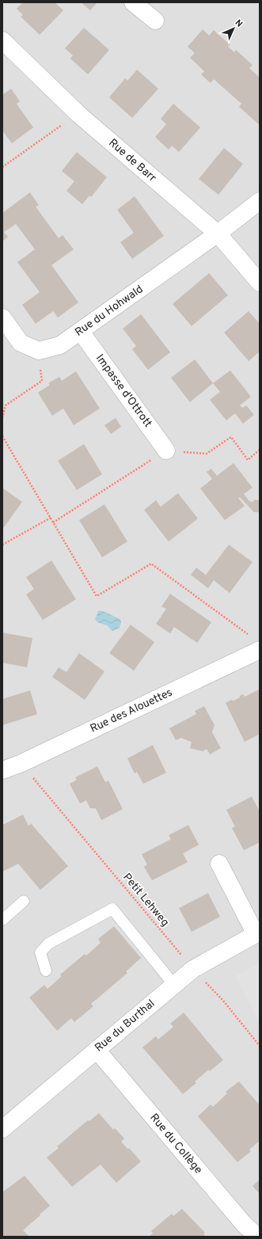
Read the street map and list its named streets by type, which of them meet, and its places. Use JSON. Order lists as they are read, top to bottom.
{
  "streets": {
    "street": [
      "Rue de Barr",
      "Rue du Hohwald",
      "Impasse d'Ottrott",
      "Rue des Alouettes",
      "Rue du Burthal",
      "Rue du Collège"
    ],
    "path": ["Petit Lehweg"]
  },
  "crossings": [
    ["Rue de Barr", "Rue du Hohwald"],
    ["Rue du Hohwald", "Impasse d'Ottrott"],
    ["Rue des Alouettes", "Petit Lehweg"],
    ["Petit Lehweg", "Rue du Burthal"],
    ["Rue du Burthal", "Rue du Collège"]
  ],
  "north": "top right"
}
